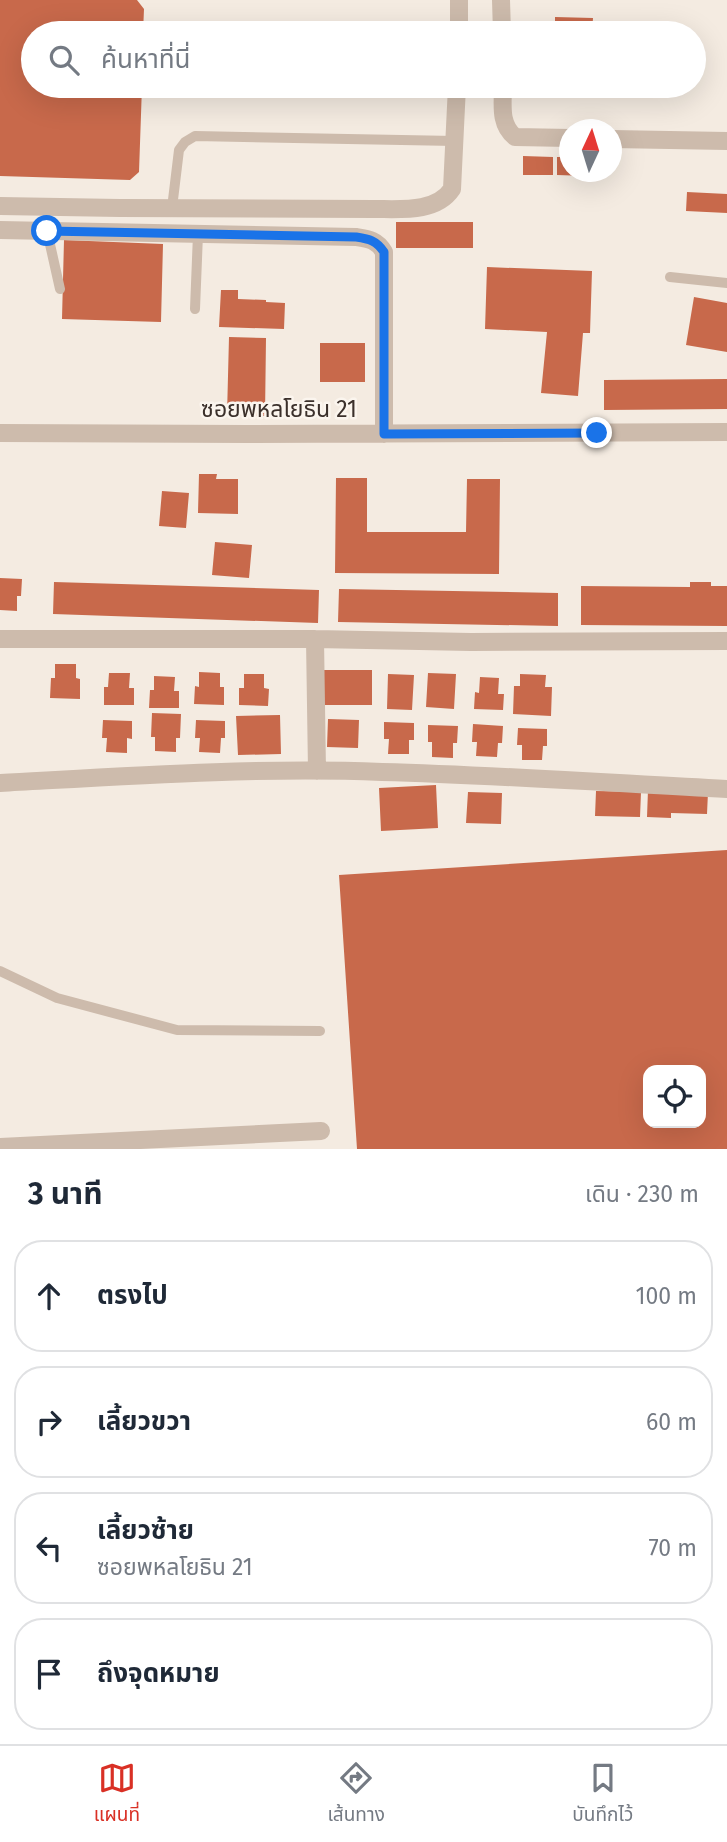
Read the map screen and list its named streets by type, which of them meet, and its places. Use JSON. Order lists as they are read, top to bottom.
{
  "streets": {
    "street": ["ซอยพหลโยธิน 21"]
  },
  "north": "top",
  "page": {
    "search": "ค้นหาที่นี่",
    "heading": ["3 นาที", "เดิน · 230 m"],
    "list": [
      ["ตรงไป", "100 m"],
      ["เลี้ยวขวา", "60 m"],
      ["เลี้ยวซ้าย", "ซอยพหลโยธิน 21", "70 m"],
      "ถึงจุดหมาย"
    ],
    "nav": ["แผนที่", "เส้นทาง", "บันทึกไว้"]
  }
}
